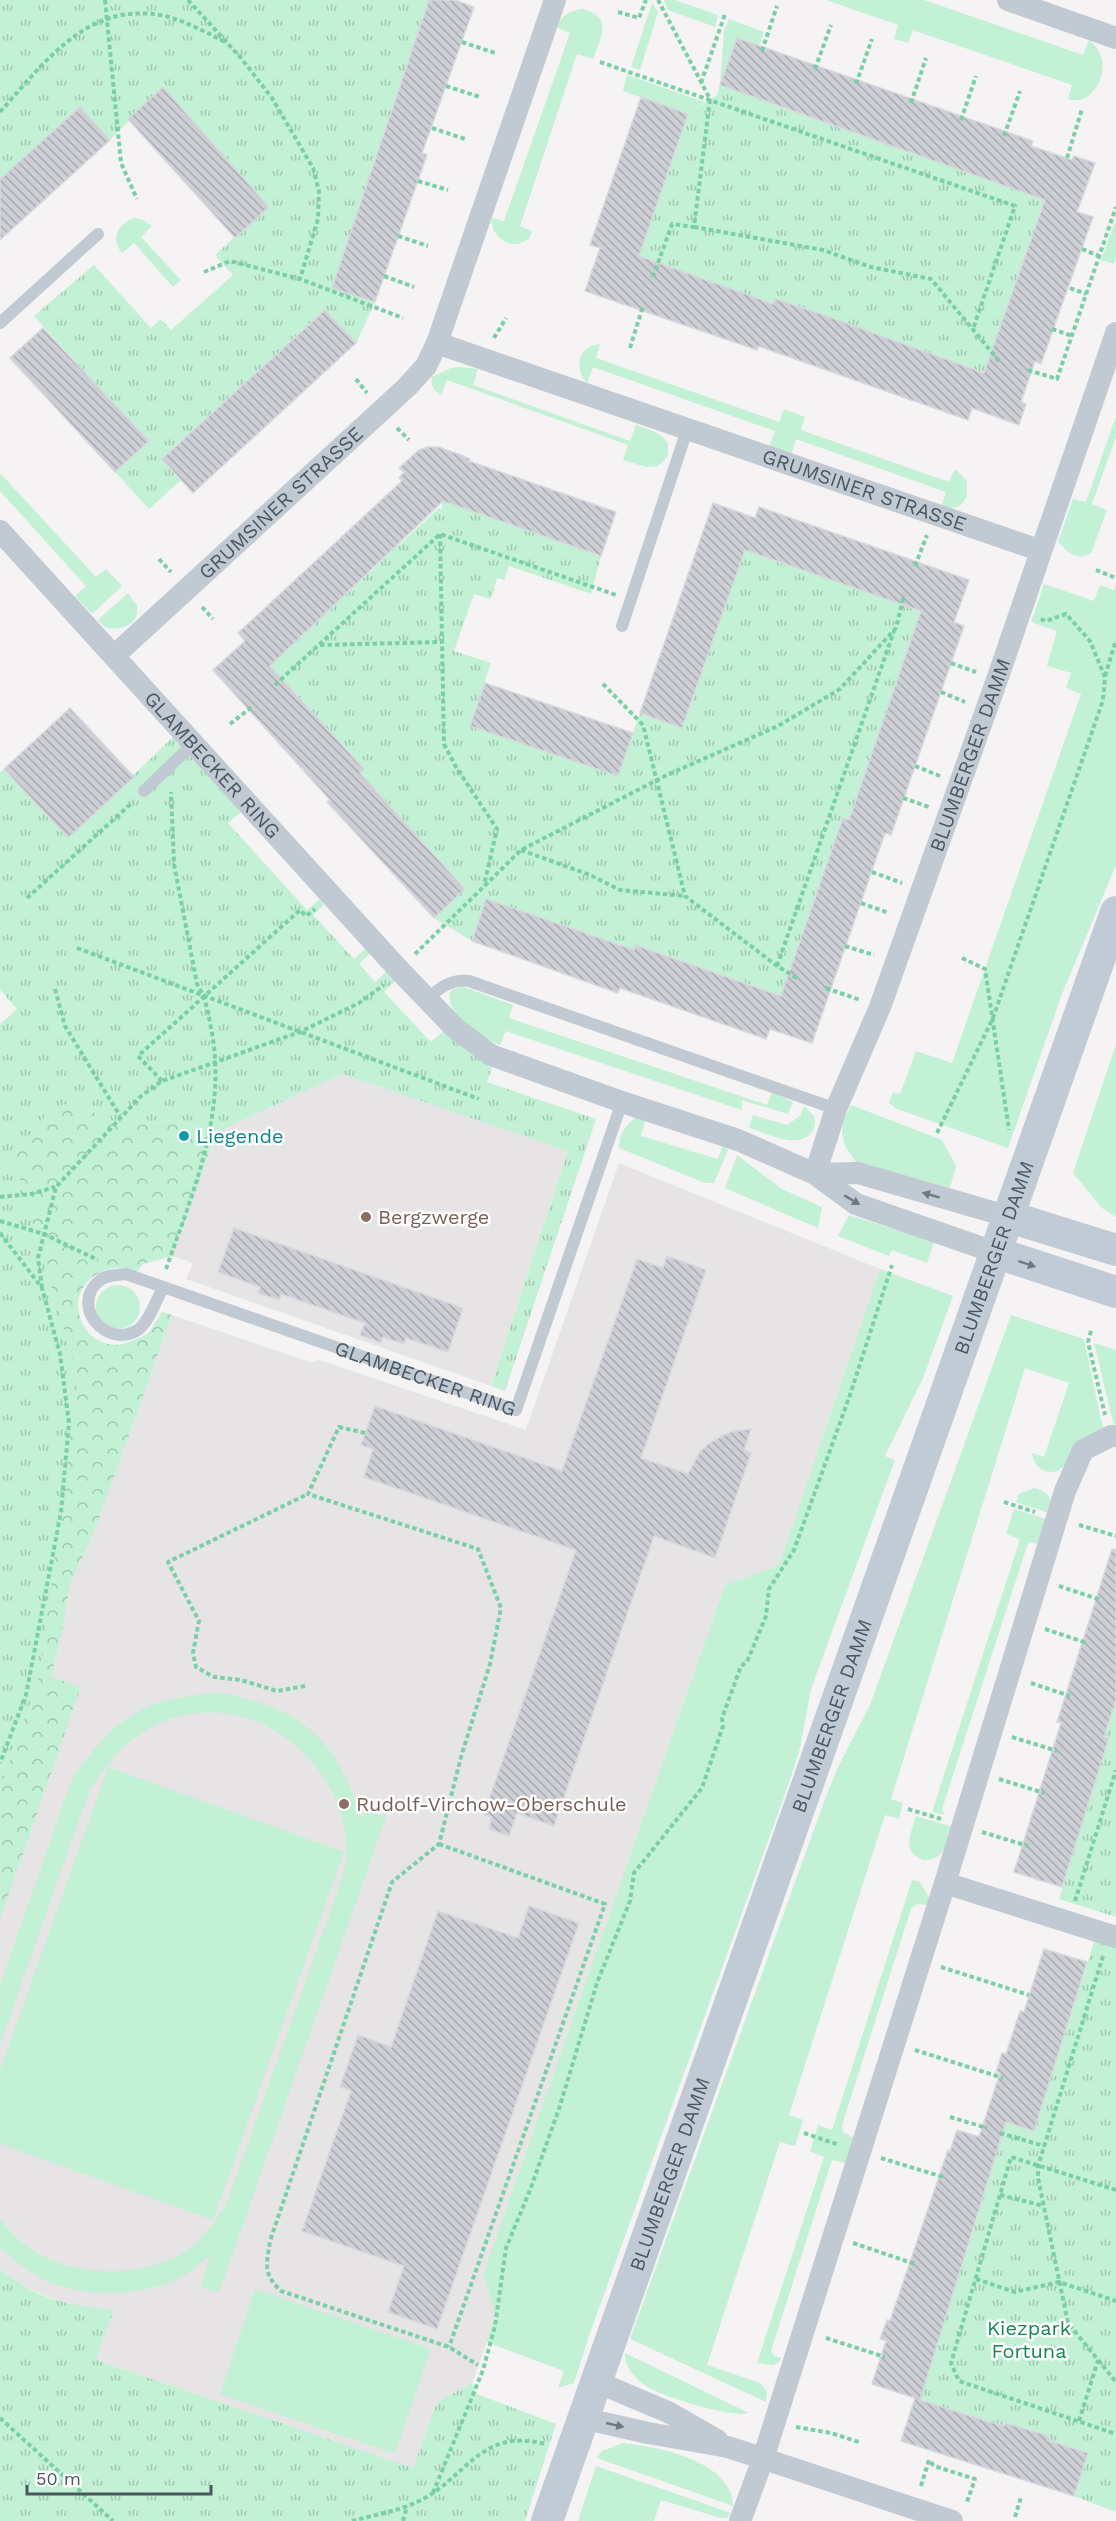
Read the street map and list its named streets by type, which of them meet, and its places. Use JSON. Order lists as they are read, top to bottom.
{
  "streets": {
    "main road": ["BLUMBERGER DAMM"],
    "street": ["GRUMSINER STRASSE", "GLAMBECKER RING"]
  },
  "crossings": [
    ["GRUMSINER STRASSE", "BLUMBERGER DAMM"],
    ["GRUMSINER STRASSE", "GLAMBECKER RING"],
    ["BLUMBERGER DAMM", "GLAMBECKER RING"]
  ],
  "parks": ["Kiezpark Fortuna"],
  "places": ["Liegende", "Bergzwerge", "Rudolf-Virchow-Oberschule"],
  "scale_bar": "50 m"
}
